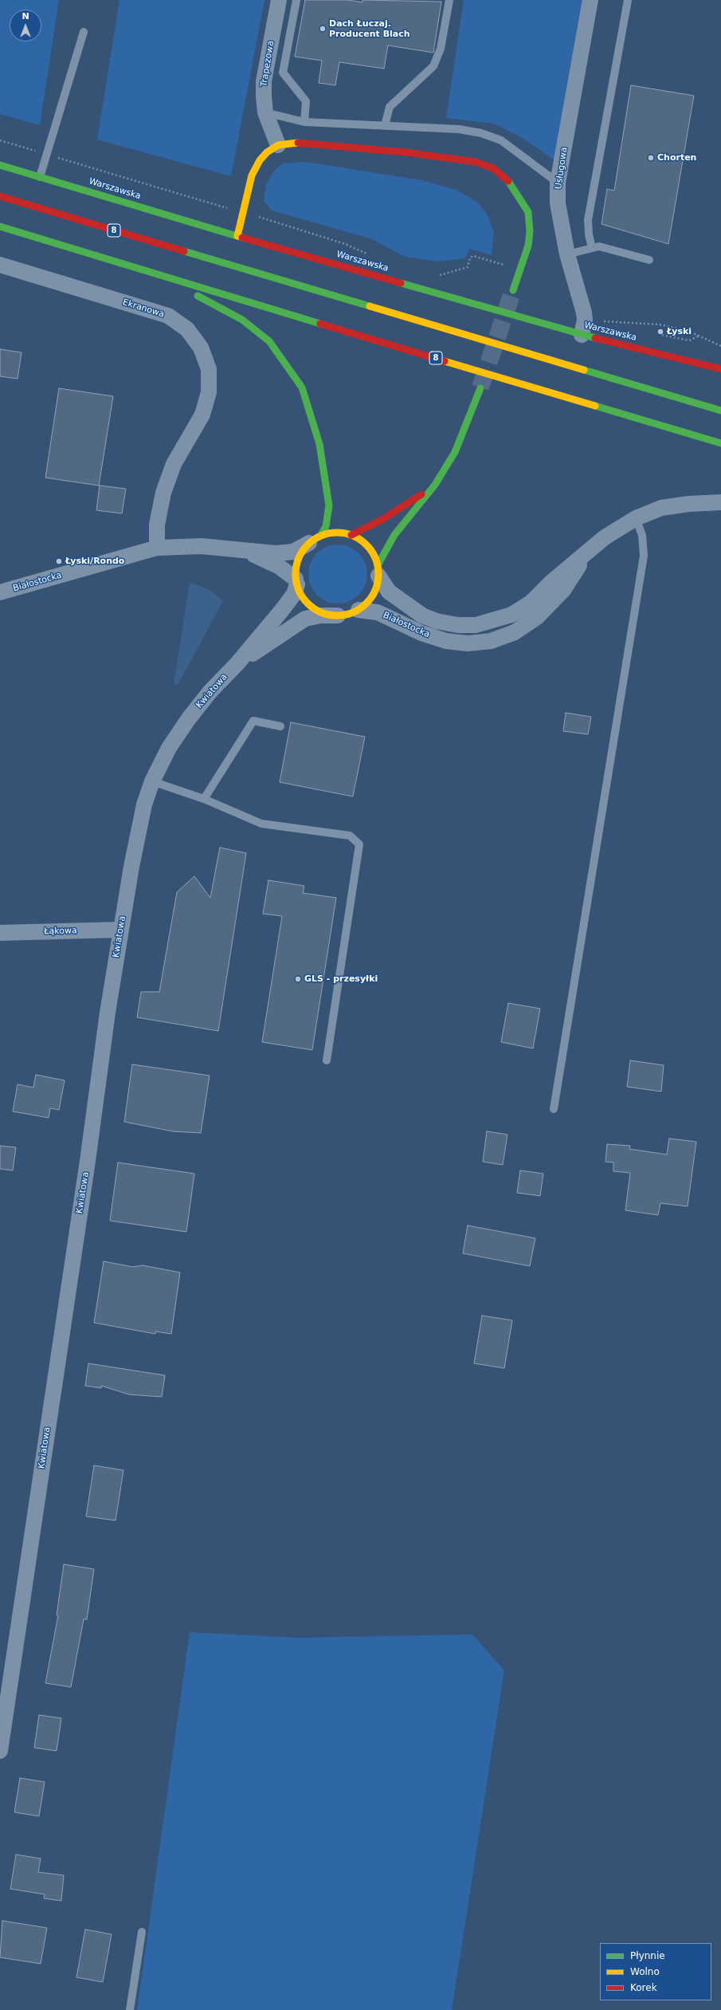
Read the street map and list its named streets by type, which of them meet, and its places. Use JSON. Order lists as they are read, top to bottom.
{
  "streets": {
    "main road": ["Warszawska", "8"],
    "street": [
      "Trapezowa",
      "Usługowa",
      "Ekranowa",
      "Białostocka",
      "Kwiatowa",
      "Łąkowa"
    ]
  },
  "crossings": [
    ["Usługowa", "Warszawska"],
    ["Ekranowa", "Białostocka"],
    ["Białostocka", "Kwiatowa"],
    ["Kwiatowa", "Łąkowa"]
  ],
  "places": [
    "Dach Łuczaj. Producent Blach",
    "Chorten",
    "Łyski",
    "Łyski/Rondo",
    "GLS - przesyłki"
  ],
  "legend": ["Płynnie", "Wolno", "Korek"],
  "north": "top"
}
